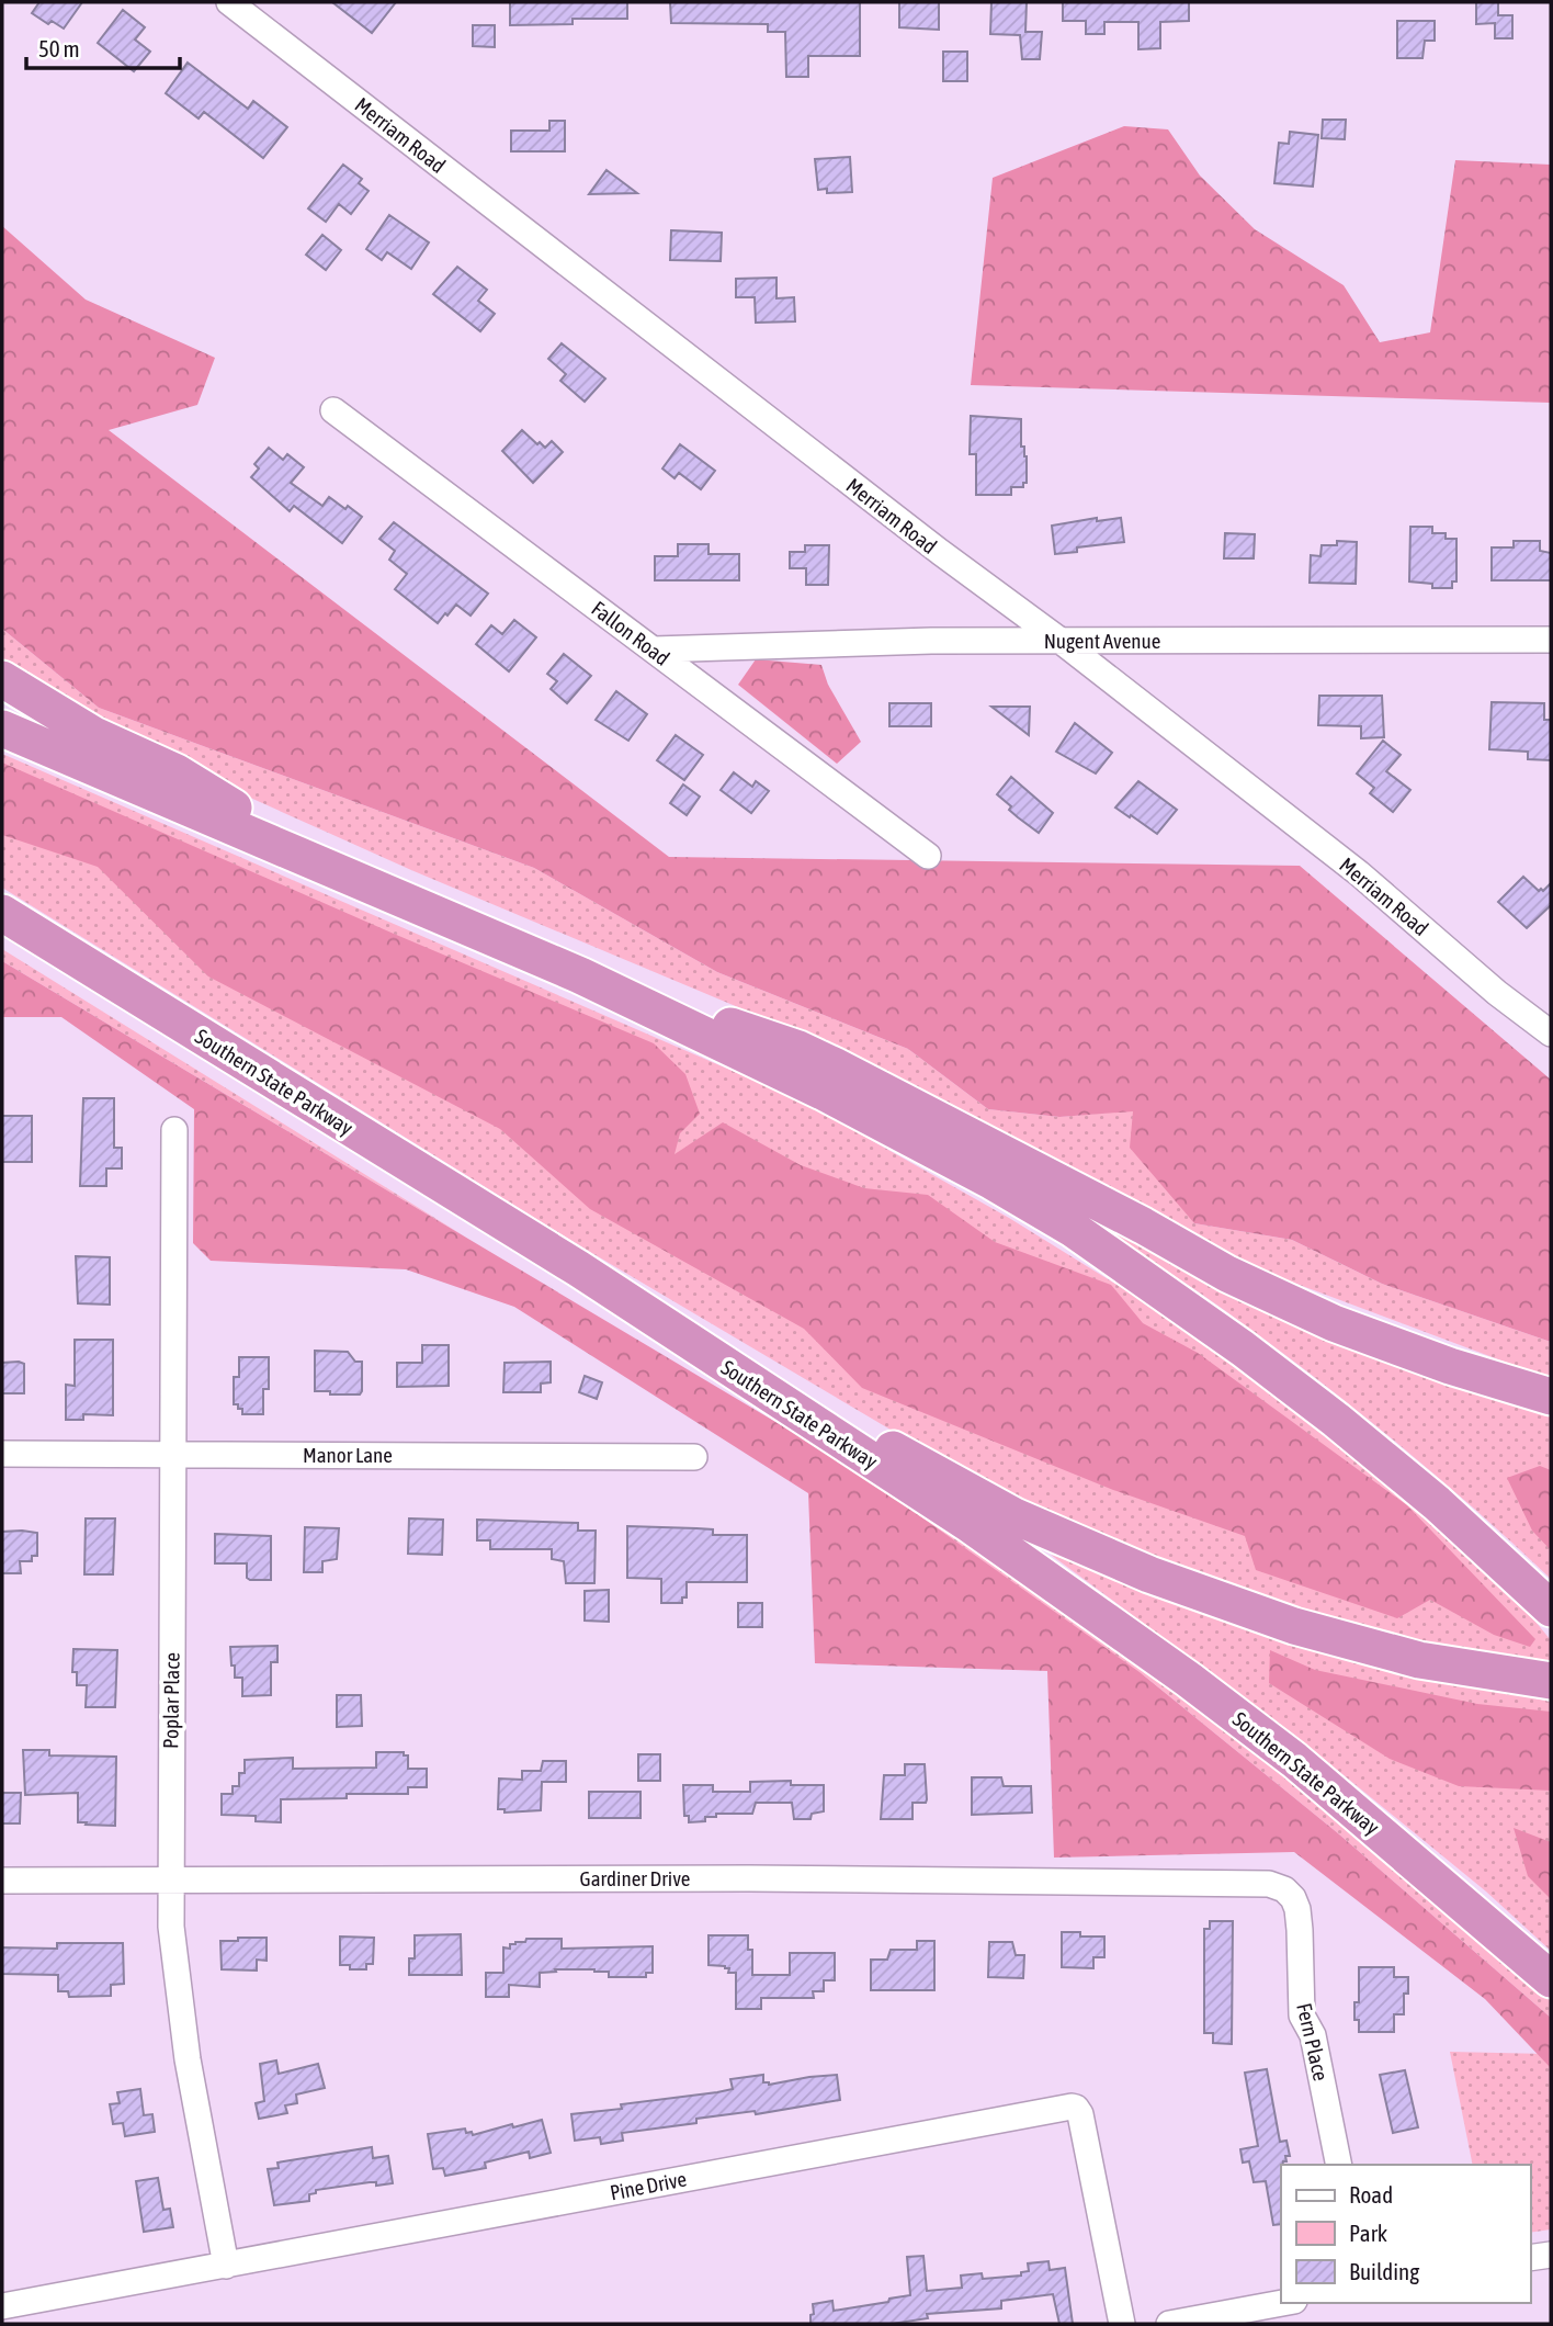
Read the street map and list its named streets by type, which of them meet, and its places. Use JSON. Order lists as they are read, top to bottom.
{
  "streets": {
    "highway": ["Southern State Parkway"],
    "street": [
      "Merriam Road",
      "Fallon Road",
      "Nugent Avenue",
      "Manor Lane",
      "Poplar Place",
      "Gardiner Drive",
      "Fern Place",
      "Pine Drive"
    ]
  },
  "crossings": [
    ["Merriam Road", "Nugent Avenue"],
    ["Fallon Road", "Nugent Avenue"],
    ["Manor Lane", "Poplar Place"],
    ["Poplar Place", "Gardiner Drive"],
    ["Poplar Place", "Pine Drive"],
    ["Gardiner Drive", "Fern Place"]
  ],
  "legend": ["Road", "Park", "Building"],
  "scale_bar": "50 m"
}
